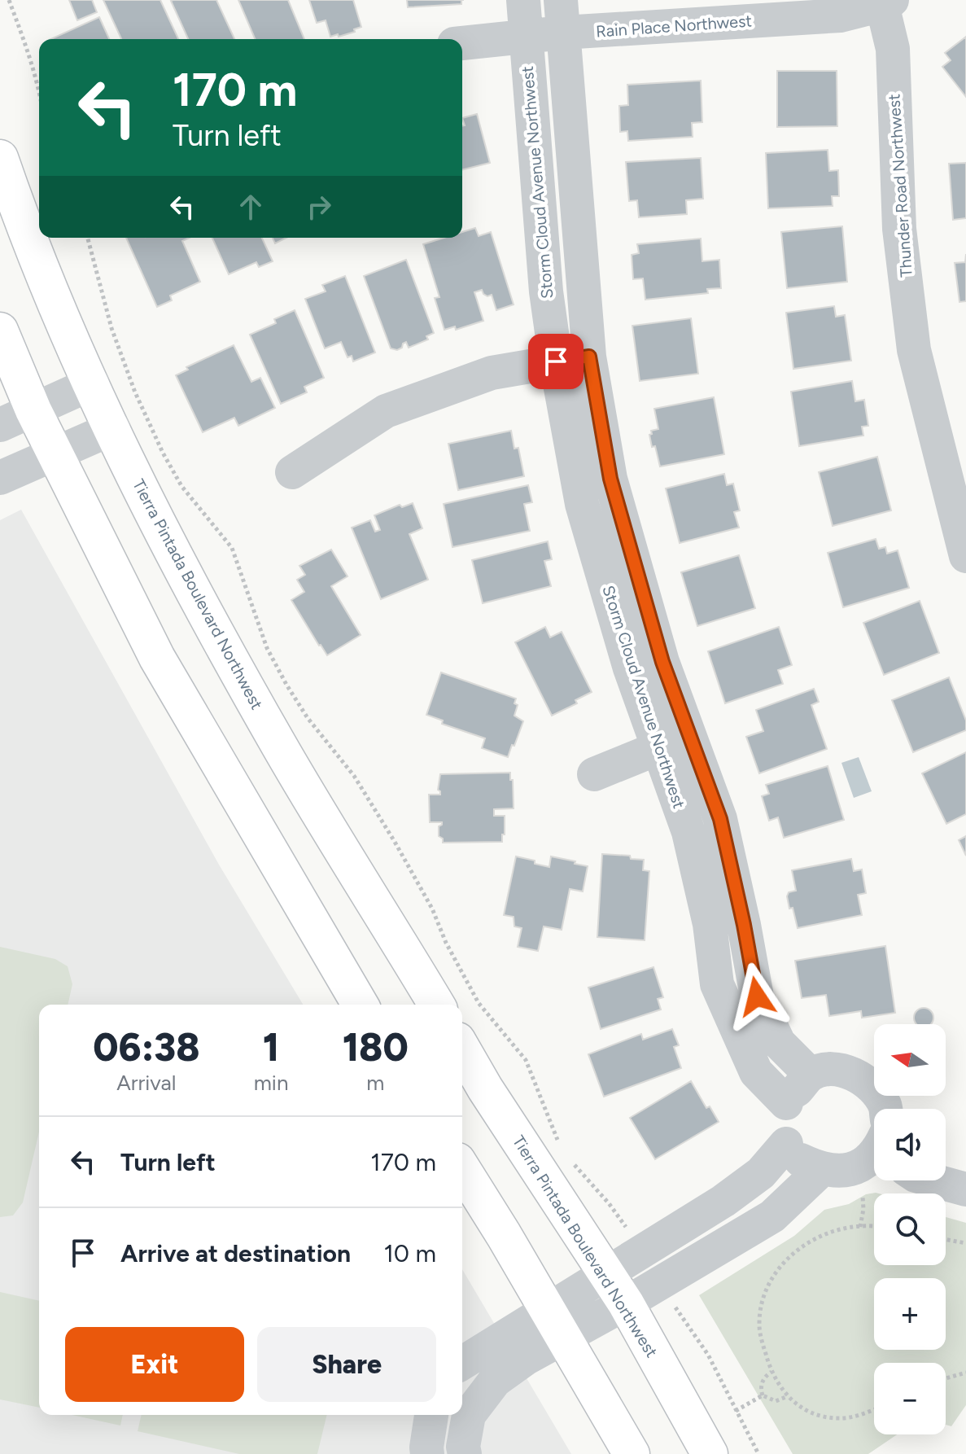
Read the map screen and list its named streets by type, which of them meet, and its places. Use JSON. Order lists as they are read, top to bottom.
{
  "streets": {
    "main road": ["Tierra Pintada Boulevard Northwest"],
    "street": ["Rain Place Northwest", "Storm Cloud Avenue Northwest", "Thunder Road Northwest"]
  },
  "crossings": [
    ["Rain Place Northwest", "Storm Cloud Avenue Northwest"],
    ["Rain Place Northwest", "Thunder Road Northwest"]
  ],
  "north": "left",
  "page": {
    "turn": ["170 m", "Turn left"],
    "eta": [
      "06:38",
      "Arrival",
      "1",
      "min",
      "180",
      "m"
    ],
    "map_buttons": ["+", "−"],
    "list": [
      {
        "name": "Turn left",
        "value": "170 m"
      },
      {
        "name": "Arrive at destination",
        "value": "10 m"
      }
    ],
    "buttons": ["Exit", "Share"]
  }
}
